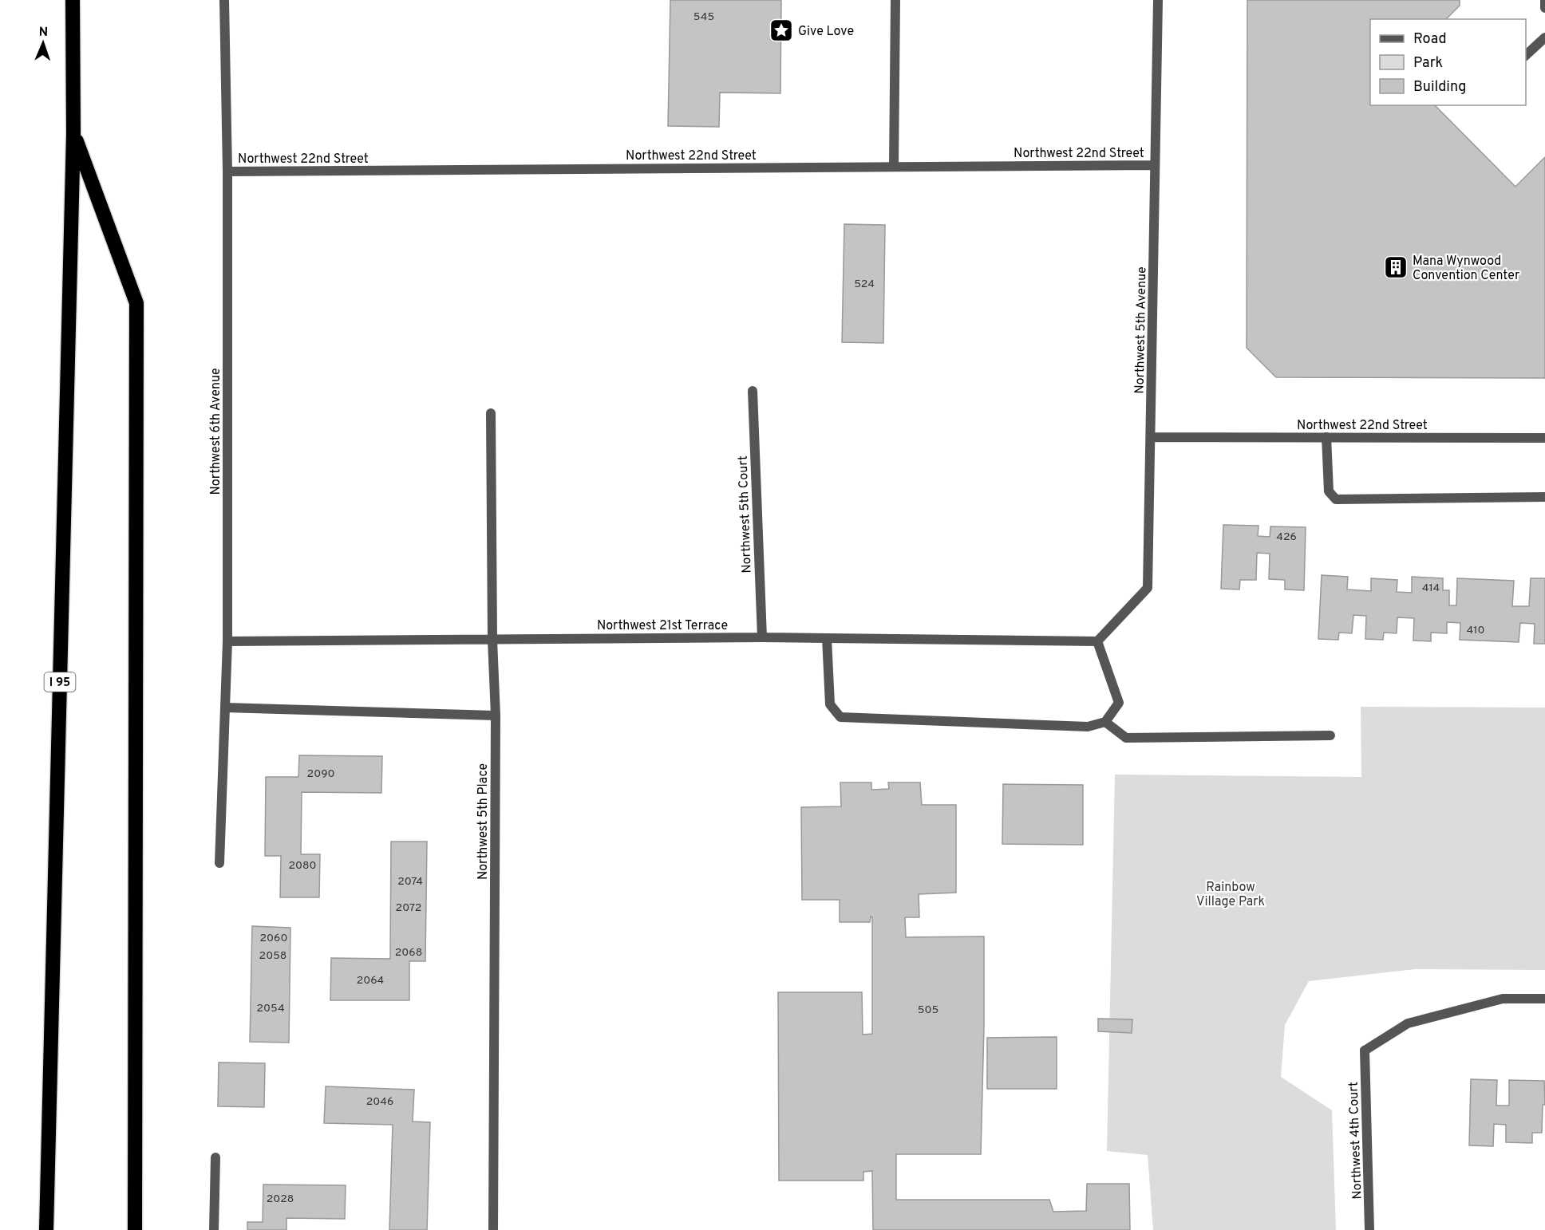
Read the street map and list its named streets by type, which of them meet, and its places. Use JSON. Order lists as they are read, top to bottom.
{
  "streets": {
    "highway": ["I 95"],
    "street": [
      "Northwest 22nd Street",
      "Northwest 5th Avenue",
      "Northwest 6th Avenue",
      "Northwest 5th Court",
      "Northwest 21st Terrace",
      "Northwest 5th Place",
      "Northwest 4th Court"
    ]
  },
  "crossings": [
    ["Northwest 22nd Street", "Northwest 5th Avenue"],
    ["Northwest 22nd Street", "Northwest 6th Avenue"],
    ["Northwest 5th Avenue", "Northwest 21st Terrace"],
    ["Northwest 6th Avenue", "Northwest 21st Terrace"],
    ["Northwest 5th Court", "Northwest 21st Terrace"],
    ["Northwest 21st Terrace", "Northwest 5th Place"]
  ],
  "parks": ["Rainbow Village Park"],
  "places": {
    "place": ["Give Love"],
    "building": ["Mana Wynwood Convention Center"]
  },
  "house_numbers": [
    "545",
    "524",
    "426",
    "414",
    "410",
    "2090",
    "2080",
    "2074",
    "2072",
    "2060",
    "2068",
    "2058",
    "2064",
    "2054",
    "505",
    "2046",
    "2028"
  ],
  "legend": ["Road", "Park", "Building"],
  "north": "top"
}
